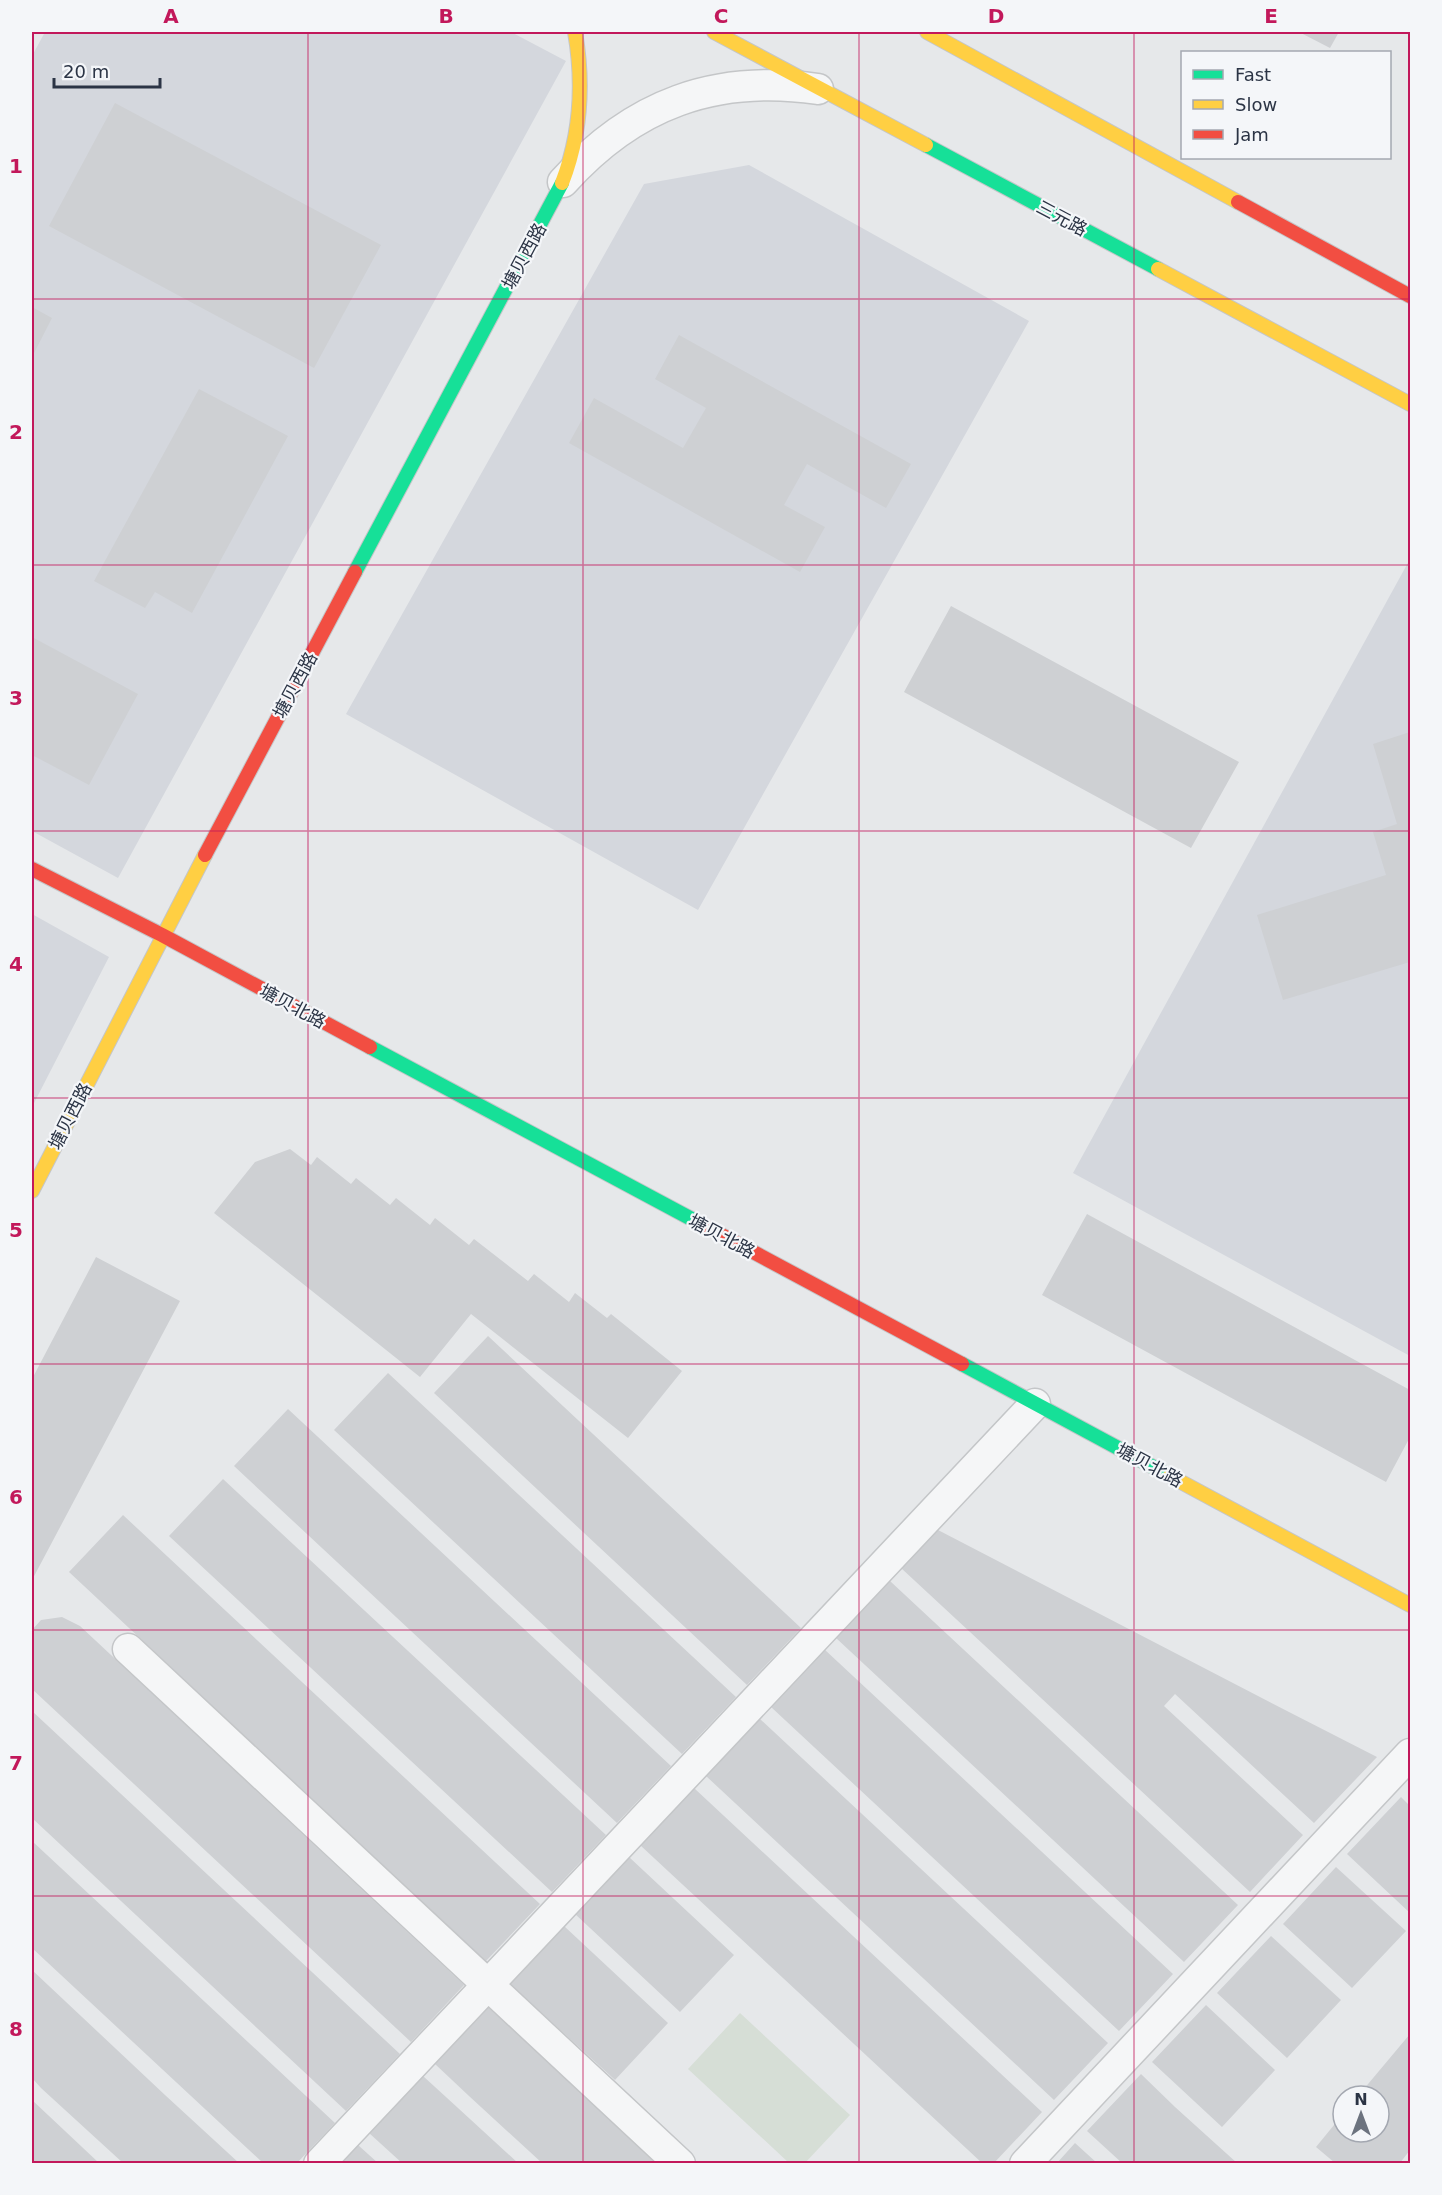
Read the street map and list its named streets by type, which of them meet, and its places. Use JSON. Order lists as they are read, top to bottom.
{
  "streets": {
    "main road": ["三元路", "塘贝西路", "塘贝北路"]
  },
  "crossings": [
    ["塘贝西路", "塘贝北路"]
  ],
  "legend": ["Fast", "Slow", "Jam"],
  "scale_bar": "20 m",
  "north": "top",
  "grid": {
    "columns": [
      "A",
      "B",
      "C",
      "D",
      "E"
    ],
    "rows": [
      "1",
      "2",
      "3",
      "4",
      "5",
      "6",
      "7",
      "8"
    ]
  }
}
